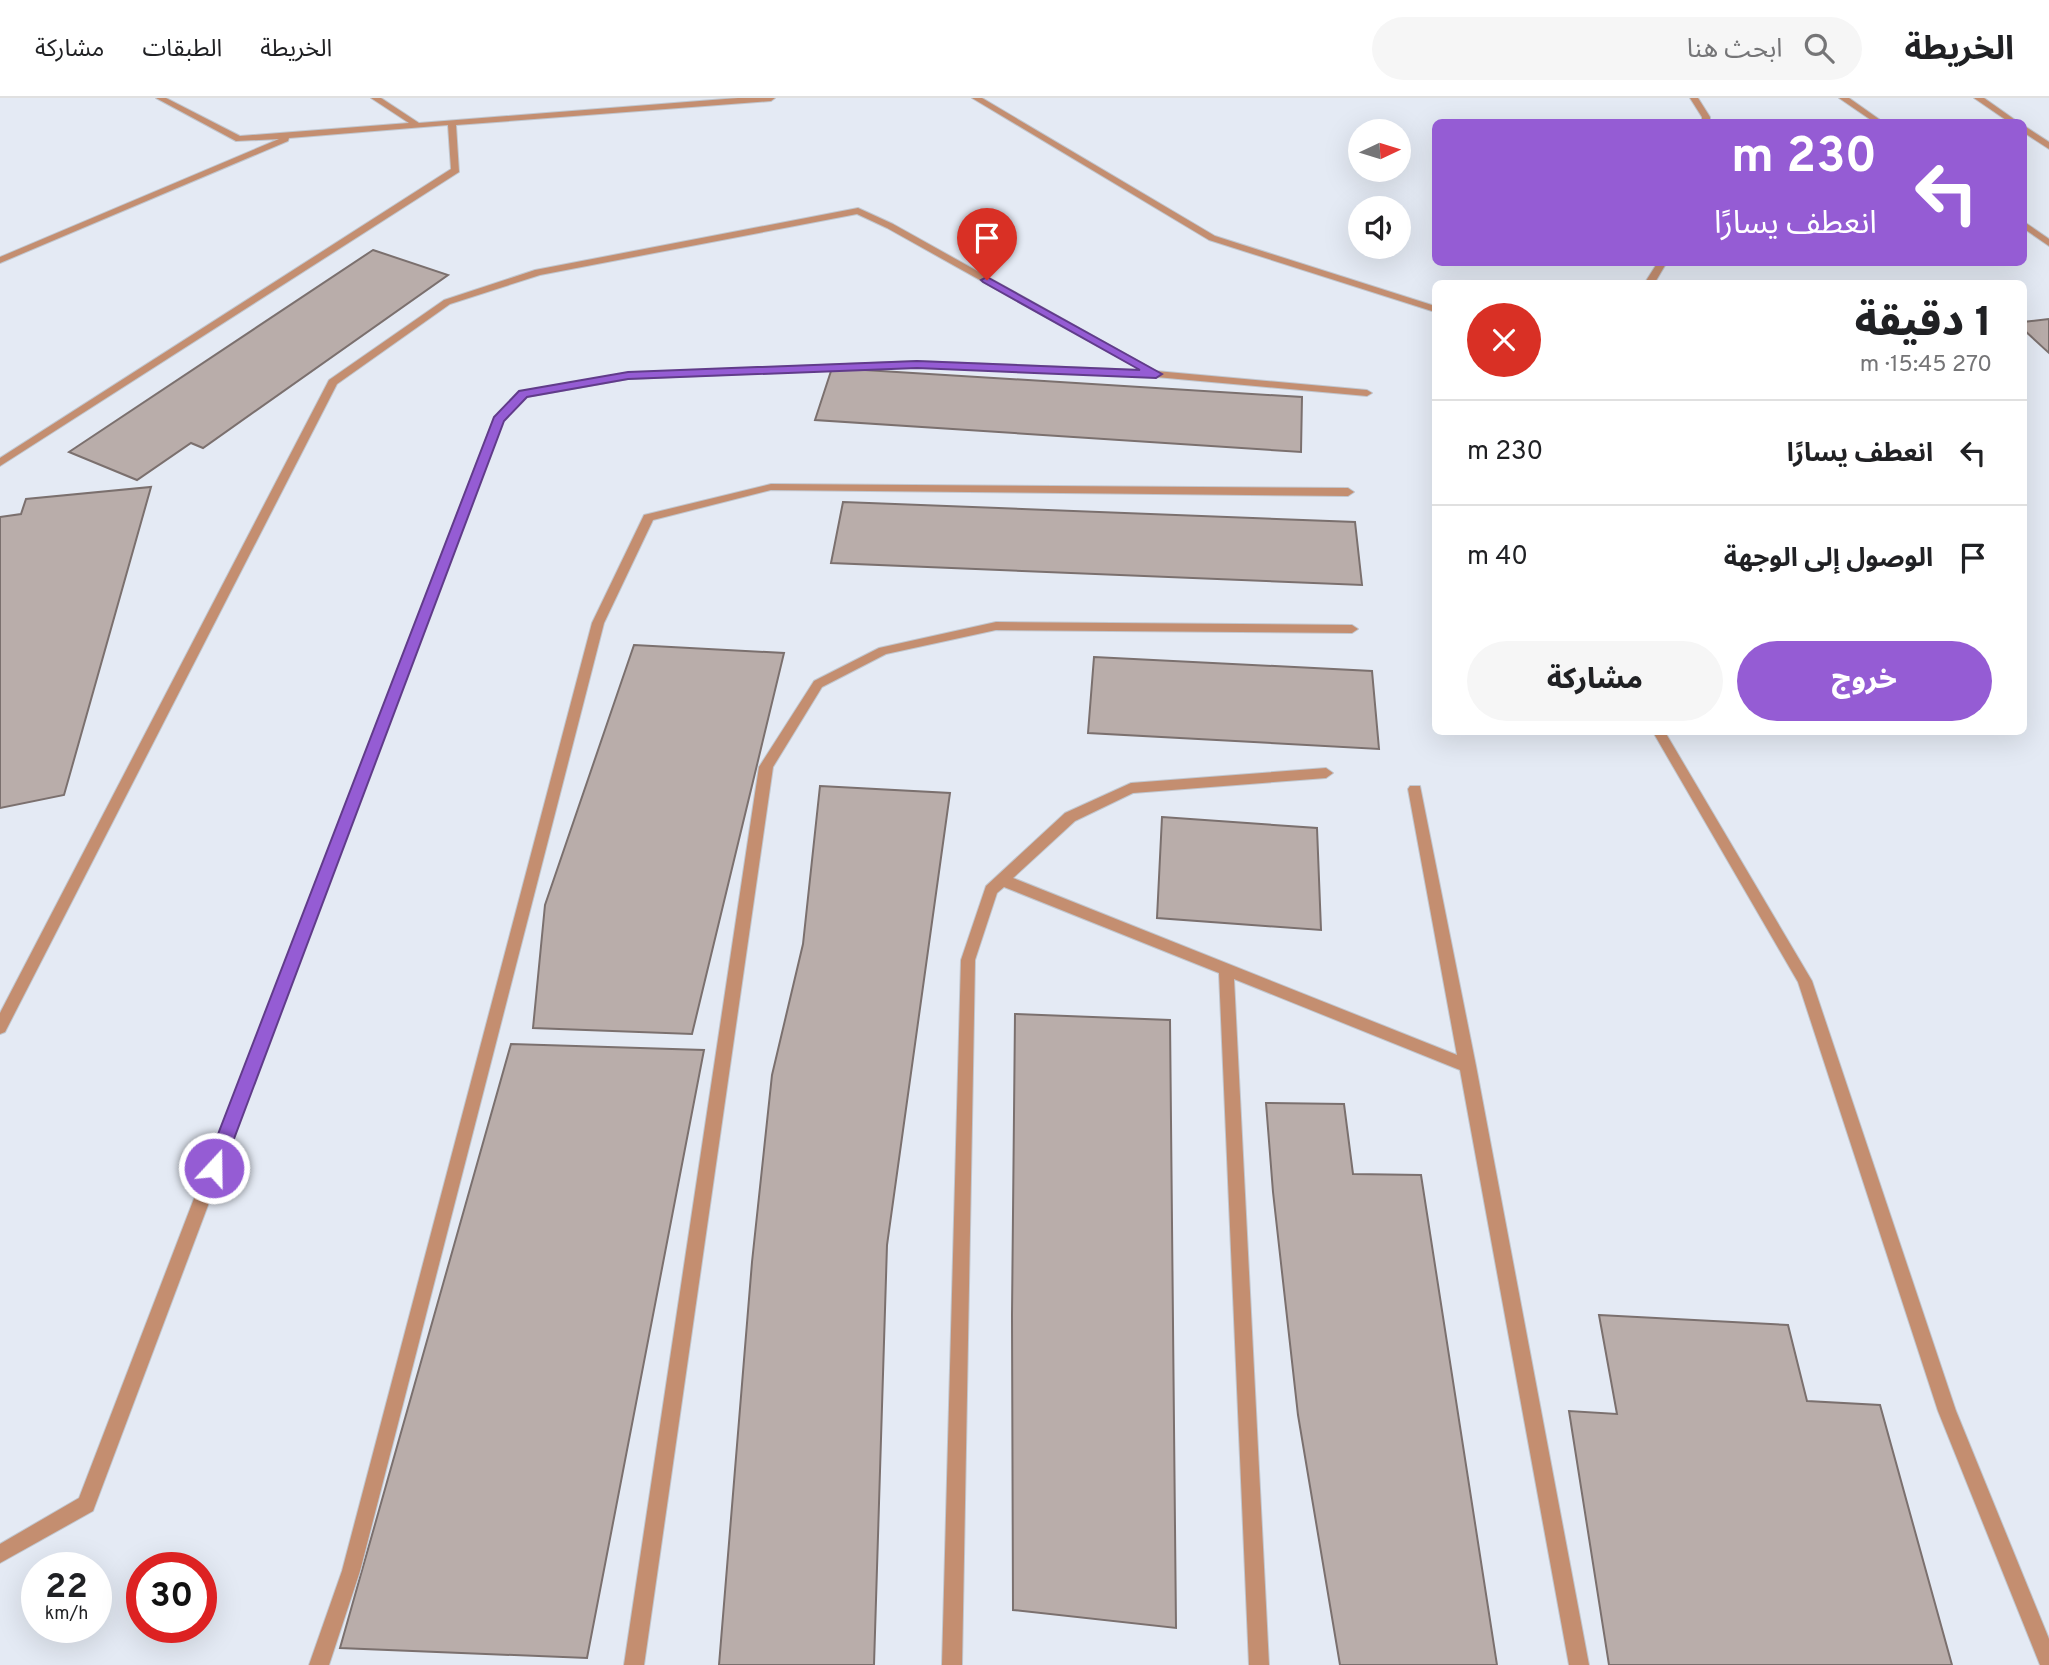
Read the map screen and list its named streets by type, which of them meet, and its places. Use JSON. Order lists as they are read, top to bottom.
{
  "north": "right",
  "page": {
    "header": "الخريطة",
    "search": "ابحث هنا",
    "nav": ["الخريطة", "الطبقات", "مشاركة"],
    "turn": ["230 m", "انعطف يسارًا"],
    "heading": ["1 دقيقة", "270 m · 15:45"],
    "list": [
      {
        "name": "انعطف يسارًا",
        "value": "230 m"
      },
      {
        "name": "الوصول إلى الوجهة",
        "value": "40 m"
      }
    ],
    "buttons": ["خروج", "مشاركة"],
    "speed": "22 km/h",
    "limit": "30"
  }
}
